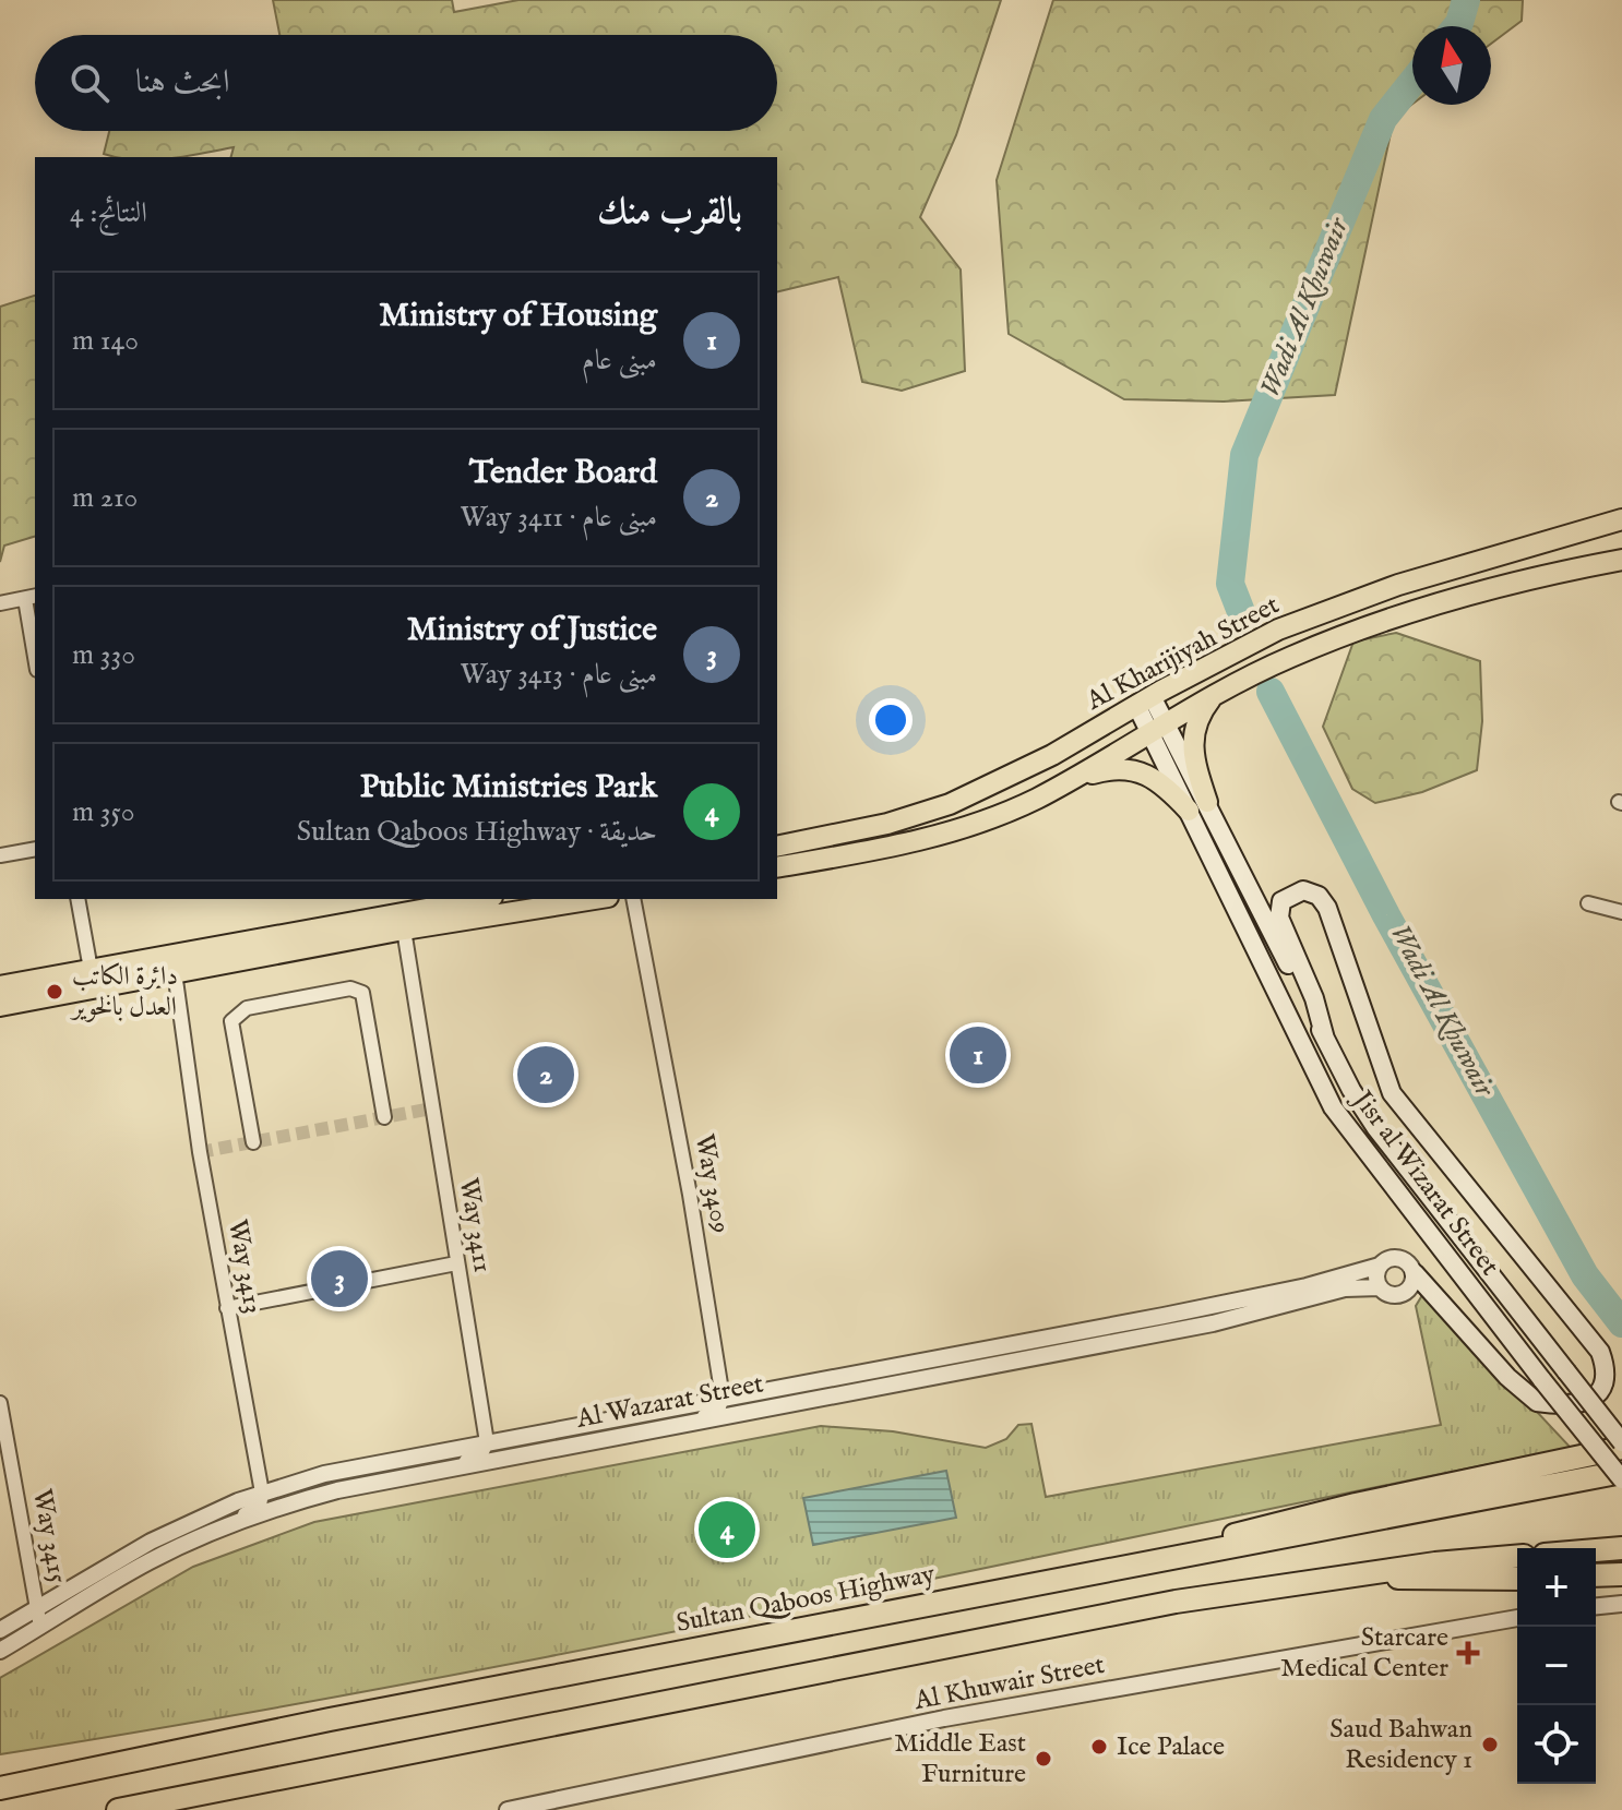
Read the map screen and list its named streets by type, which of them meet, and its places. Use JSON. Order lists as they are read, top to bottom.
{
  "streets": {
    "highway": ["Sultan Qaboos Highway"],
    "main road": ["Al Kharijiyah Street", "Jisr al Wizarat Street"],
    "street": [
      "Way 3409",
      "Way 3411",
      "Way 3413",
      "Al Wazarat Street",
      "Way 3415",
      "Al Khuwair Street"
    ]
  },
  "crossings": [
    ["Al Kharijiyah Street", "Jisr al Wizarat Street"],
    ["Way 3409", "Al Wazarat Street"],
    ["Way 3411", "Al Wazarat Street"],
    ["Way 3413", "Al Wazarat Street"],
    ["Al Wazarat Street", "Way 3415"]
  ],
  "water": ["Wadi Al Khuwair"],
  "places": {
    "other": [
      "دائرة الكاتب العدل بالخوير",
      "Saud Bahwan Residency 1",
      "Ice Palace",
      "Middle East Furniture"
    ],
    "health": ["Starcare Medical Center"]
  },
  "north": "top",
  "page": {
    "search": "ابحث هنا",
    "heading": ["بالقرب منك", "النتائج: 4"],
    "list": [
      {
        "mark": "1",
        "name": "Ministry of Housing",
        "note": "مبنى عام",
        "value": "140 m"
      },
      {
        "mark": "2",
        "name": "Tender Board",
        "note": "مبنى عام · Way 3411",
        "value": "210 m"
      },
      {
        "mark": "3",
        "name": "Ministry of Justice",
        "note": "مبنى عام · Way 3413",
        "value": "330 m"
      },
      {
        "mark": "4",
        "name": "Public Ministries Park",
        "note": "حديقة · Sultan Qaboos Highway",
        "value": "350 m"
      }
    ],
    "pins": [
      "1",
      "2",
      "3",
      "4"
    ],
    "map_buttons": ["+", "−"]
  }
}
